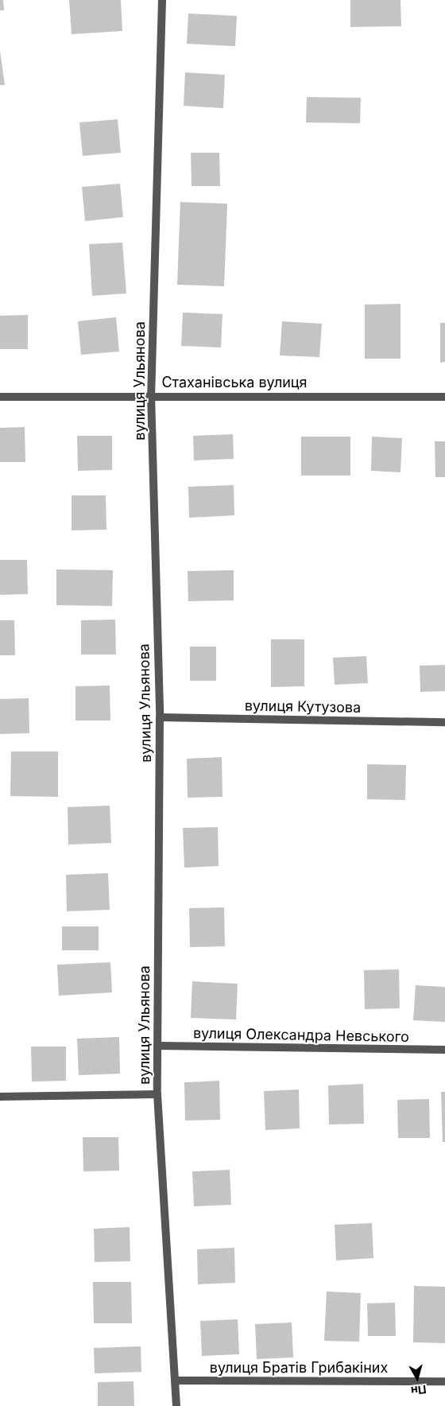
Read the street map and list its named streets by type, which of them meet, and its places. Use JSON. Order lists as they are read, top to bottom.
{
  "streets": {
    "street": [
      "вулиця Ульянова",
      "Стаханівська вулиця",
      "вулиця Кутузова",
      "вулиця Олександра Невського",
      "вулиця Братів Грибакіних"
    ]
  },
  "crossings": [
    ["вулиця Ульянова", "Стаханівська вулиця"],
    ["вулиця Ульянова", "вулиця Кутузова"],
    ["вулиця Ульянова", "вулиця Олександра Невського"],
    ["вулиця Ульянова", "вулиця Братів Грибакіних"]
  ],
  "north": "bottom"
}
